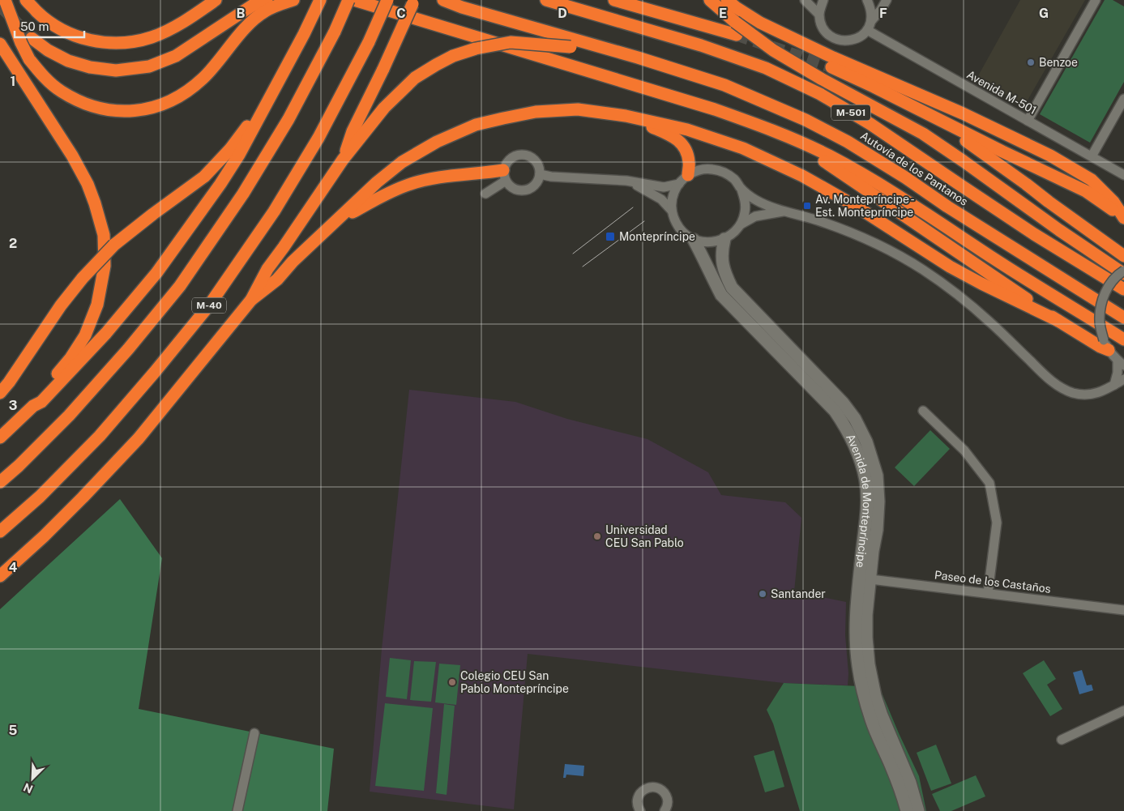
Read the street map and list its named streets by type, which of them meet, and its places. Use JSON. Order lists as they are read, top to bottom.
{
  "streets": {
    "highway": ["M-501", "Autovía de los Pantanos", "M-40"],
    "street": ["Avenida M-501", "Avenida de Montepríncipe", "Paseo de los Castaños"]
  },
  "crossings": [
    ["Avenida de Montepríncipe", "Paseo de los Castaños"]
  ],
  "places": {
    "other": [
      "Benzoe",
      "Universidad CEU San Pablo",
      "Santander",
      "Colegio CEU San Pablo Montepríncipe"
    ],
    "transit": ["Av. Montepríncipe - Est. Montepríncipe", "Montepríncipe"]
  },
  "scale_bar": "50 m",
  "north": "bottom left",
  "grid": {
    "columns": [
      "B",
      "C",
      "D",
      "E",
      "F",
      "G"
    ],
    "rows": [
      "1",
      "2",
      "3",
      "4",
      "5"
    ]
  }
}
